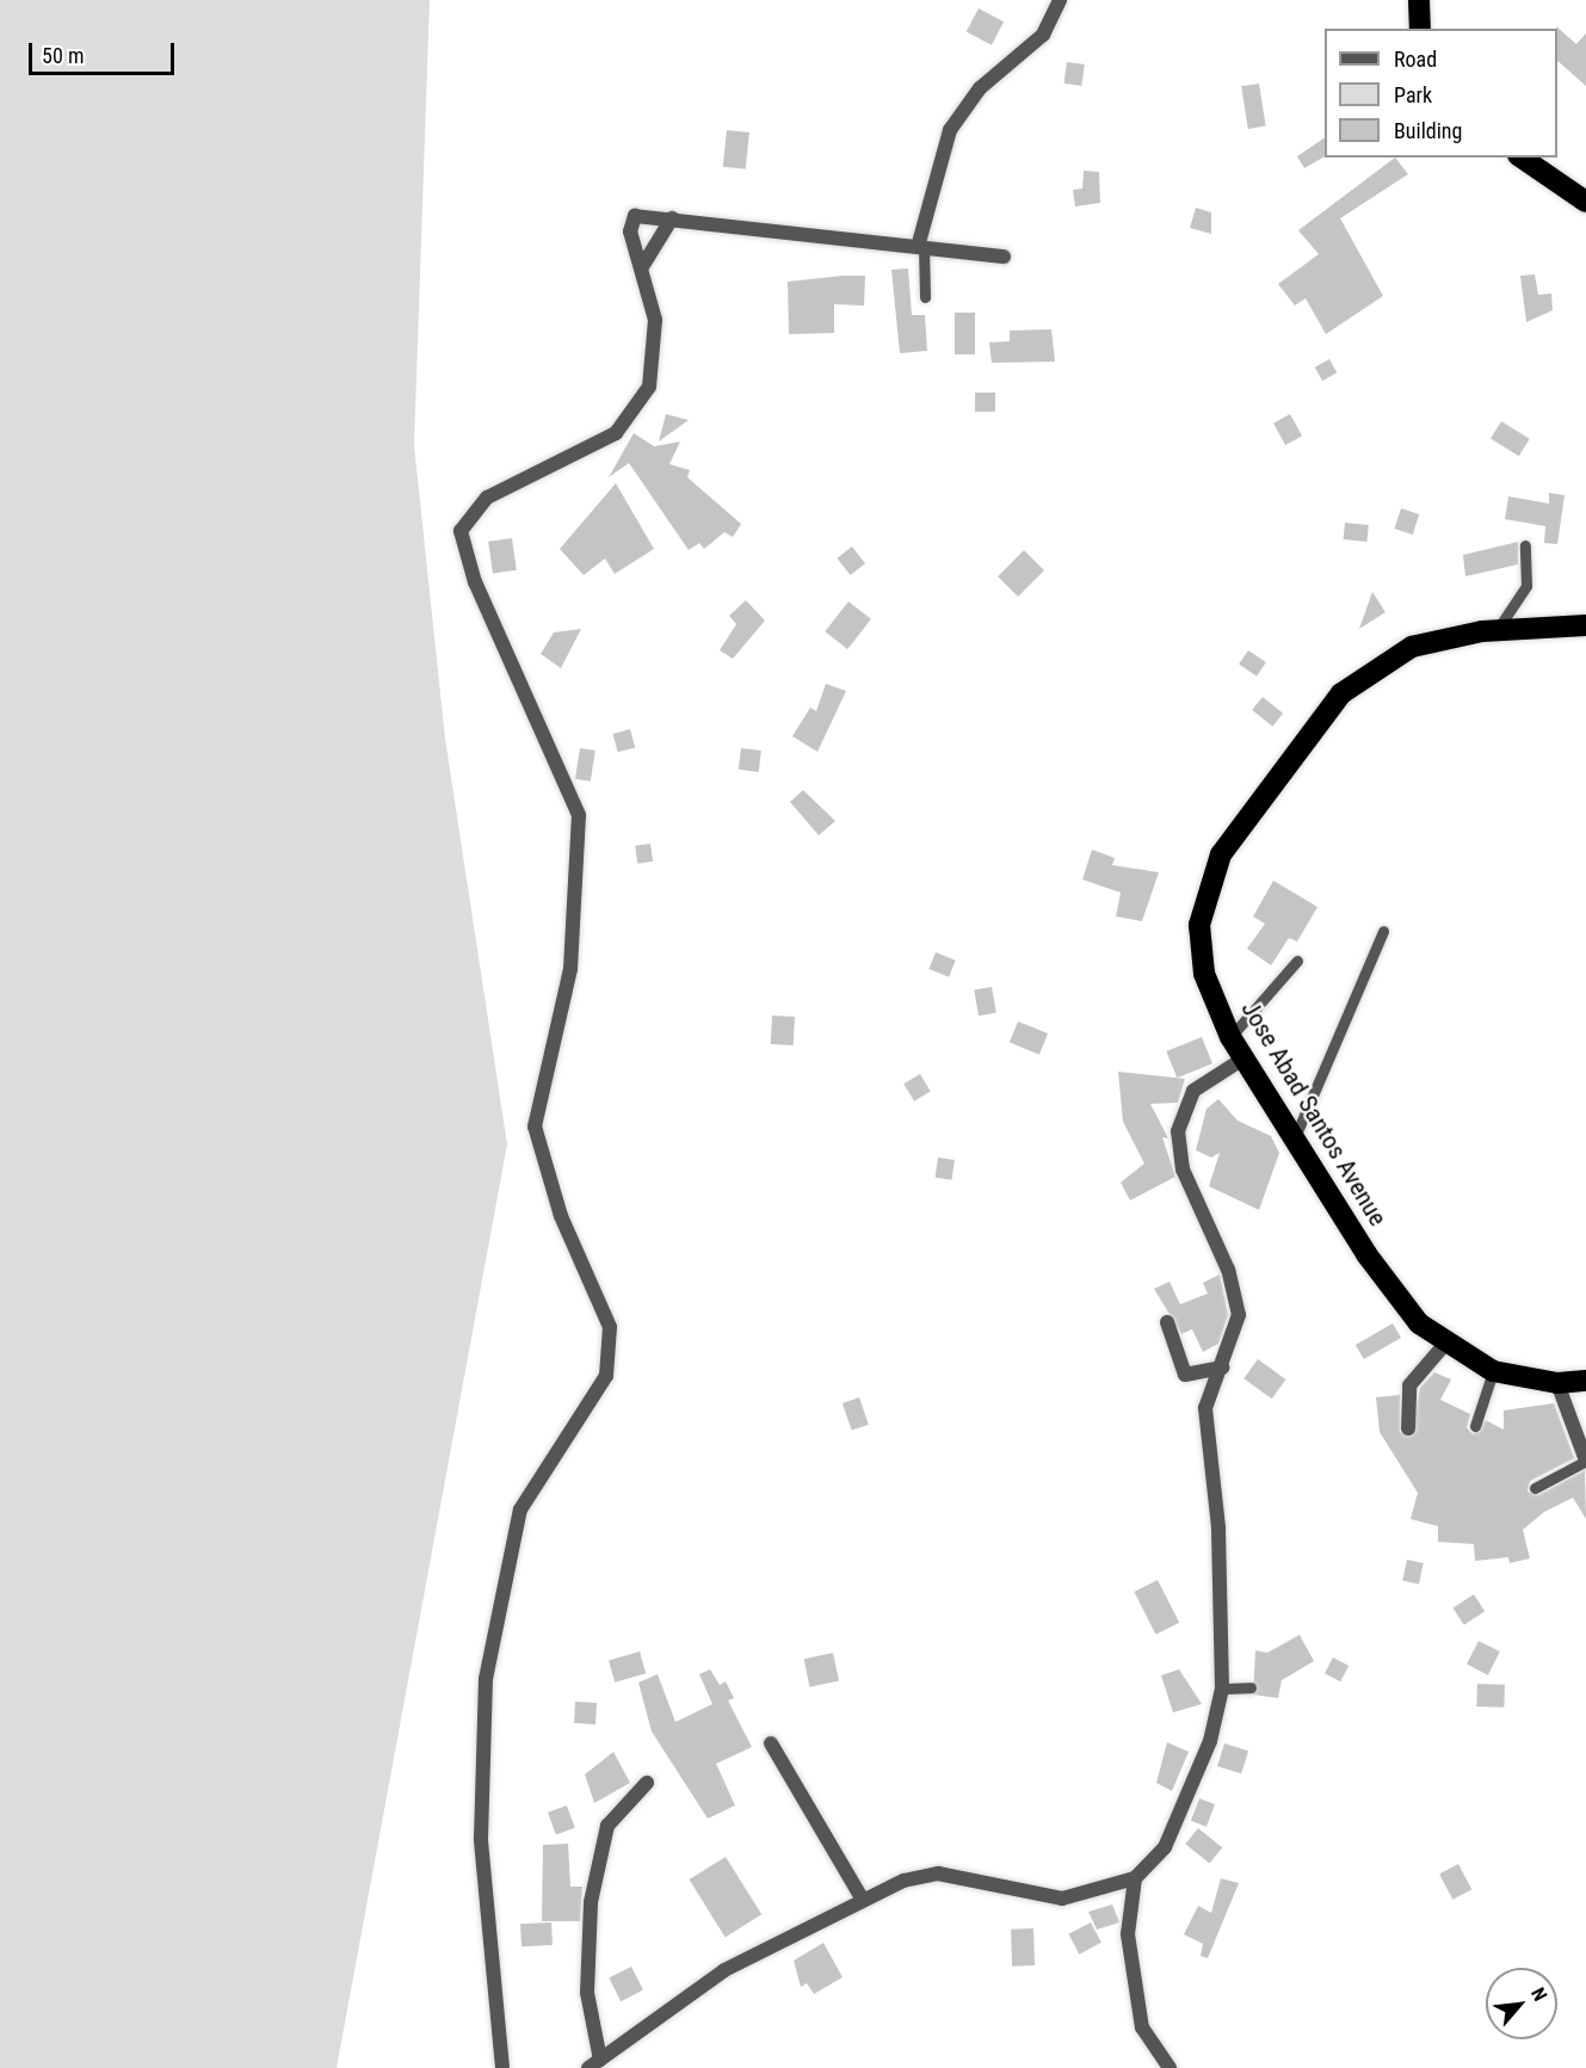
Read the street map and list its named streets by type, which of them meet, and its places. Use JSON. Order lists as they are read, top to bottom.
{
  "streets": {
    "highway": ["Jose Abad Santos Avenue"]
  },
  "legend": ["Road", "Park", "Building"],
  "scale_bar": "50 m",
  "north": "top right"
}
